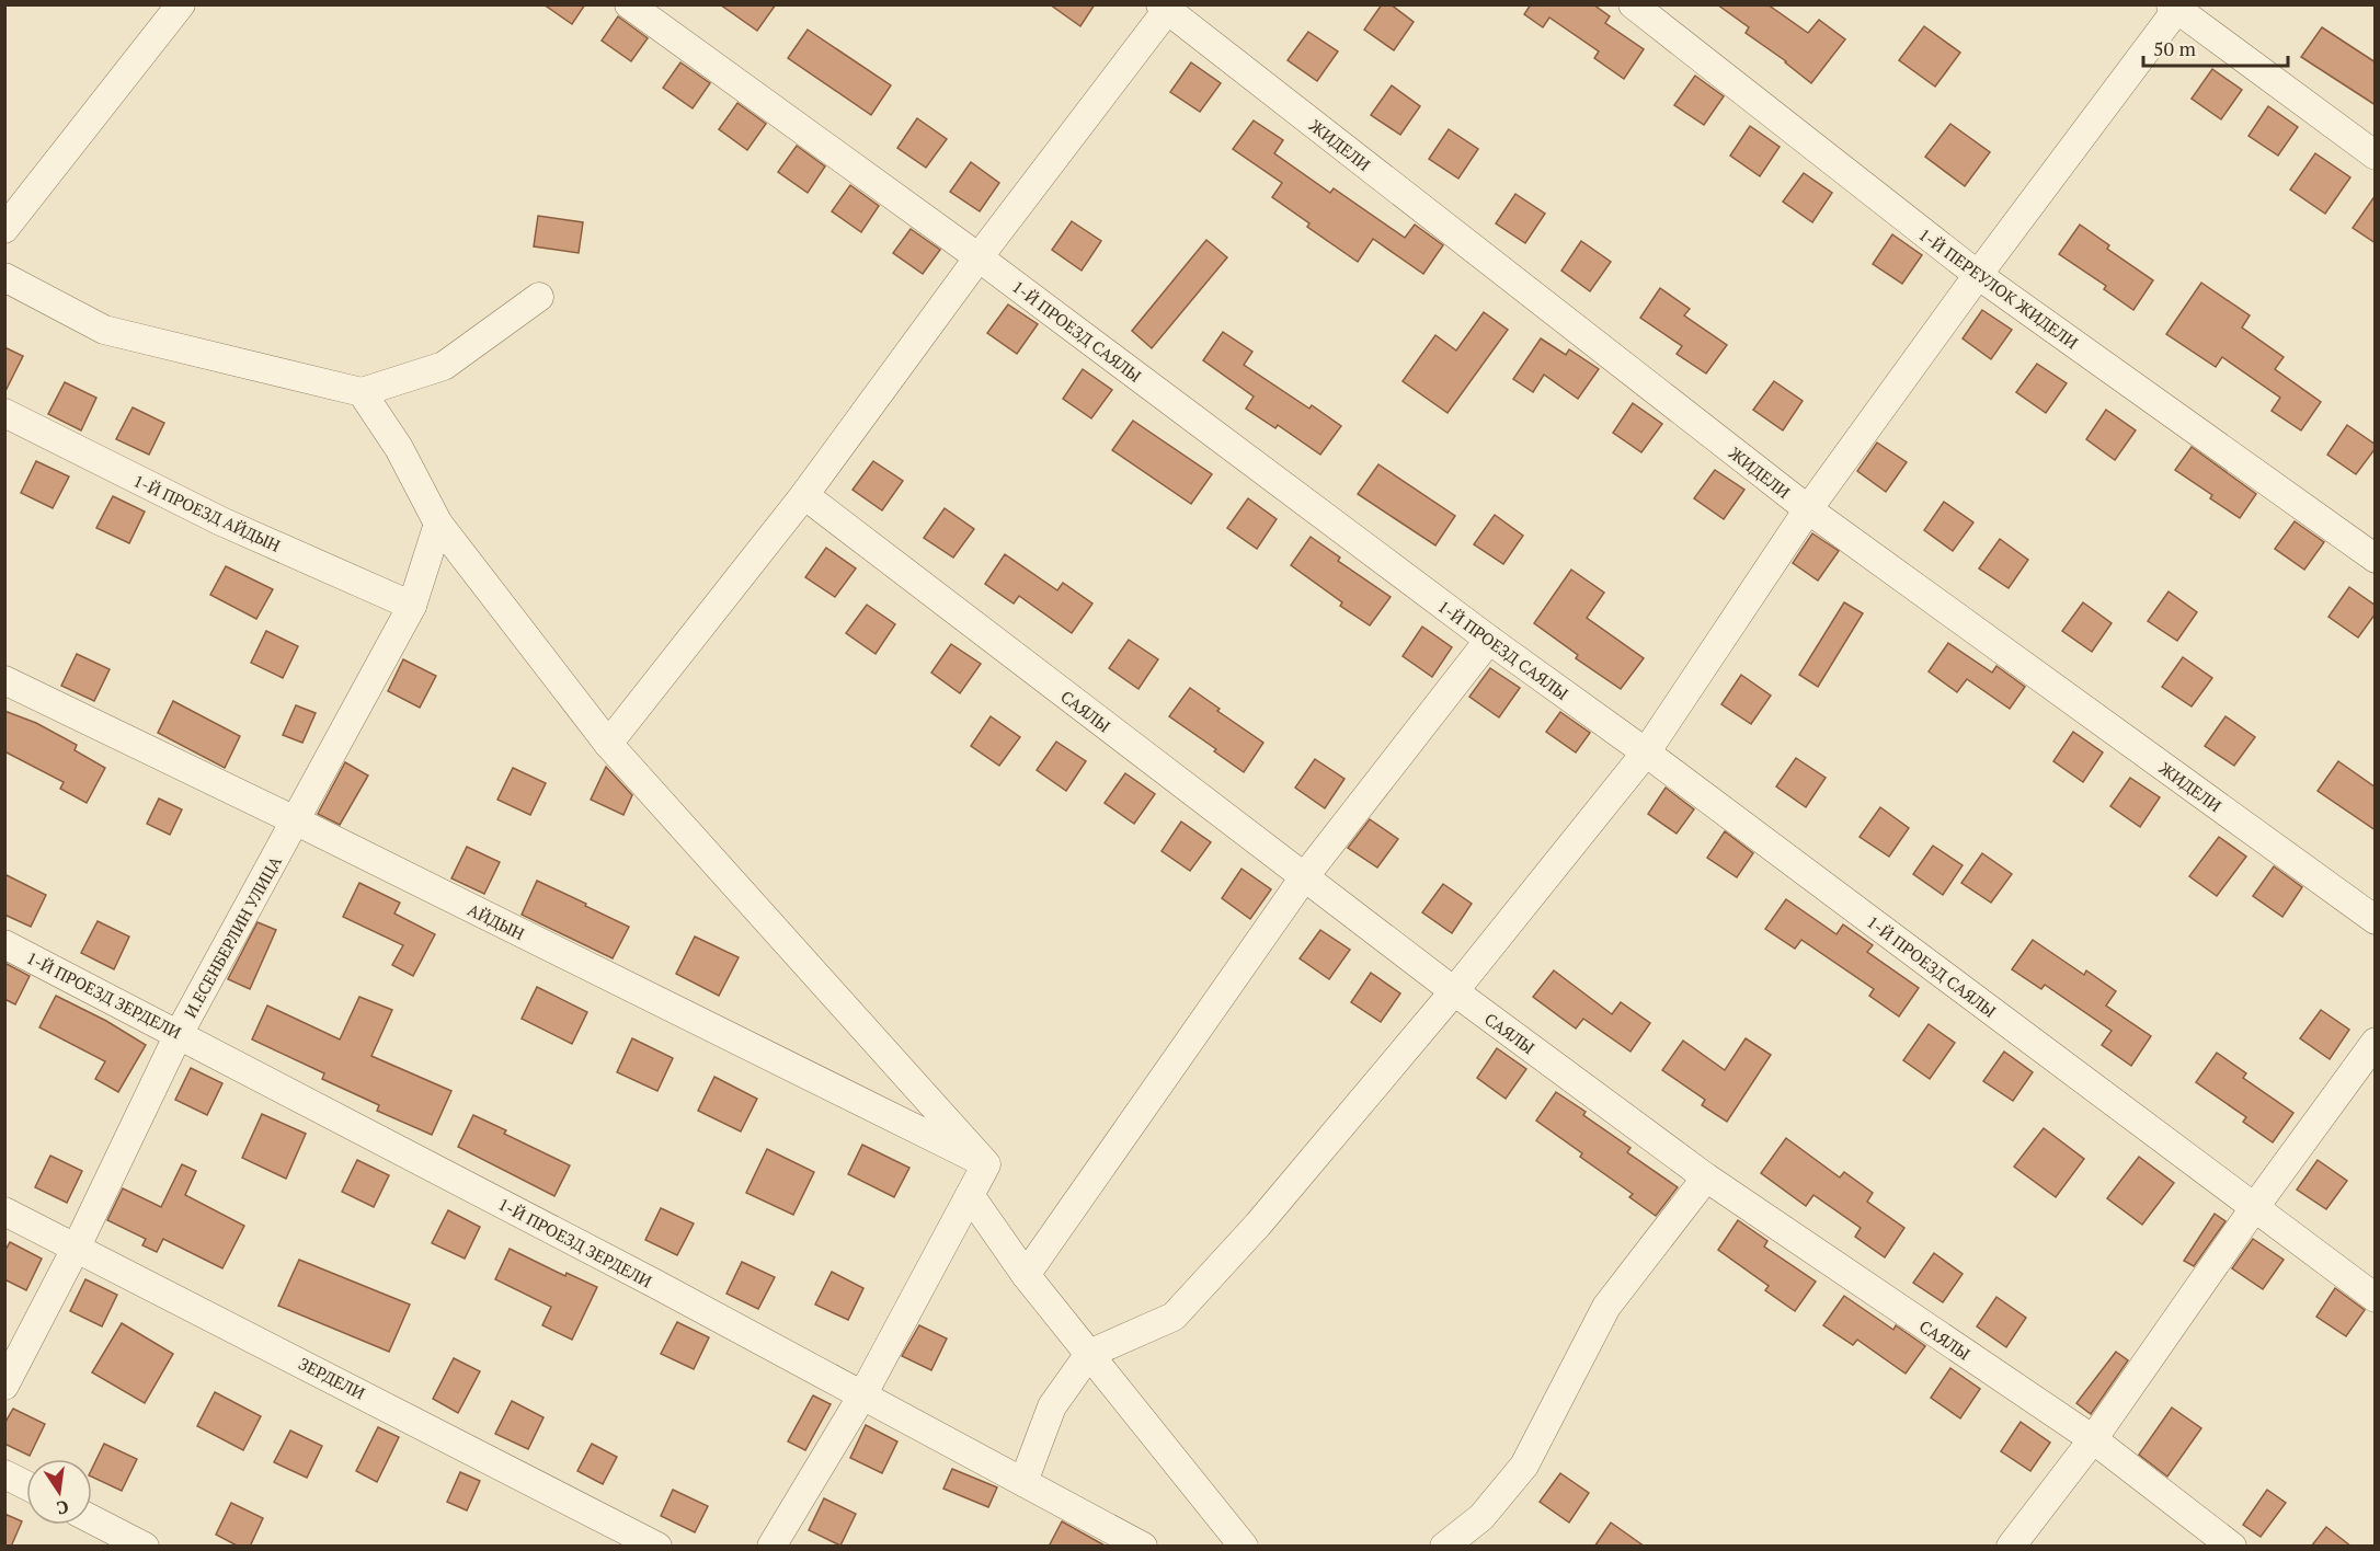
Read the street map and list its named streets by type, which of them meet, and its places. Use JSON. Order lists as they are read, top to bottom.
{
  "streets": {
    "street": [
      "ЖИДЕЛИ",
      "1-Й ПЕРЕУЛОК ЖИДЕЛИ",
      "1-Й ПРОЕЗД САЯЛЫ",
      "1-Й ПРОЕЗД АЙДЫН",
      "САЯЛЫ",
      "АЙДЫН",
      "И.ЕСЕНБЕРЛИН УЛИЦА",
      "1-Й ПРОЕЗД ЗЕРДЕЛИ",
      "ЗЕРДЕЛИ"
    ]
  },
  "crossings": [
    ["1-Й ПРОЕЗД АЙДЫН", "И.ЕСЕНБЕРЛИН УЛИЦА"],
    ["АЙДЫН", "И.ЕСЕНБЕРЛИН УЛИЦА"],
    ["И.ЕСЕНБЕРЛИН УЛИЦА", "1-Й ПРОЕЗД ЗЕРДЕЛИ"],
    ["И.ЕСЕНБЕРЛИН УЛИЦА", "ЗЕРДЕЛИ"]
  ],
  "scale_bar": "50 m",
  "north": "bottom"
}
